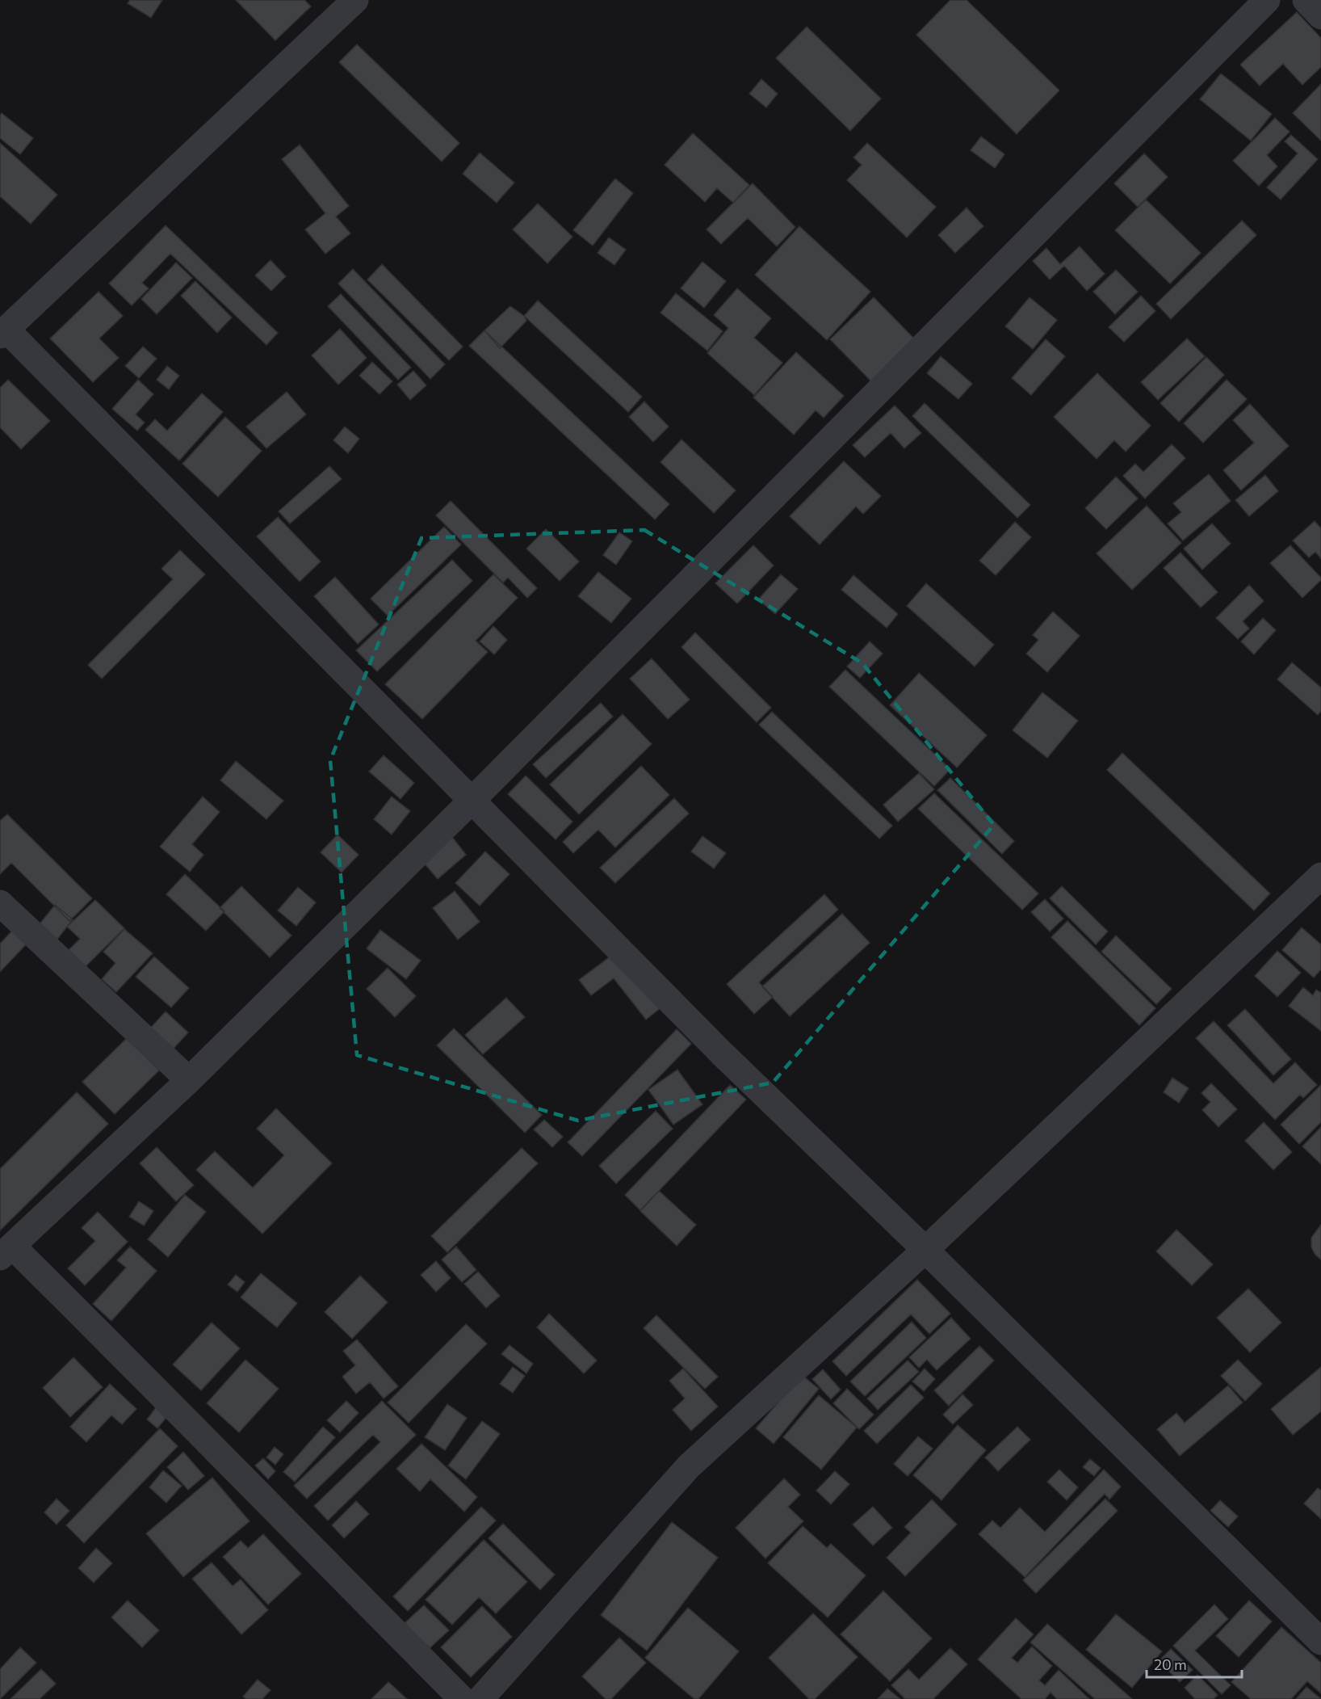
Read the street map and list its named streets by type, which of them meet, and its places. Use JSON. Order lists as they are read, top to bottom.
{
  "scale_bar": "20 m"
}
